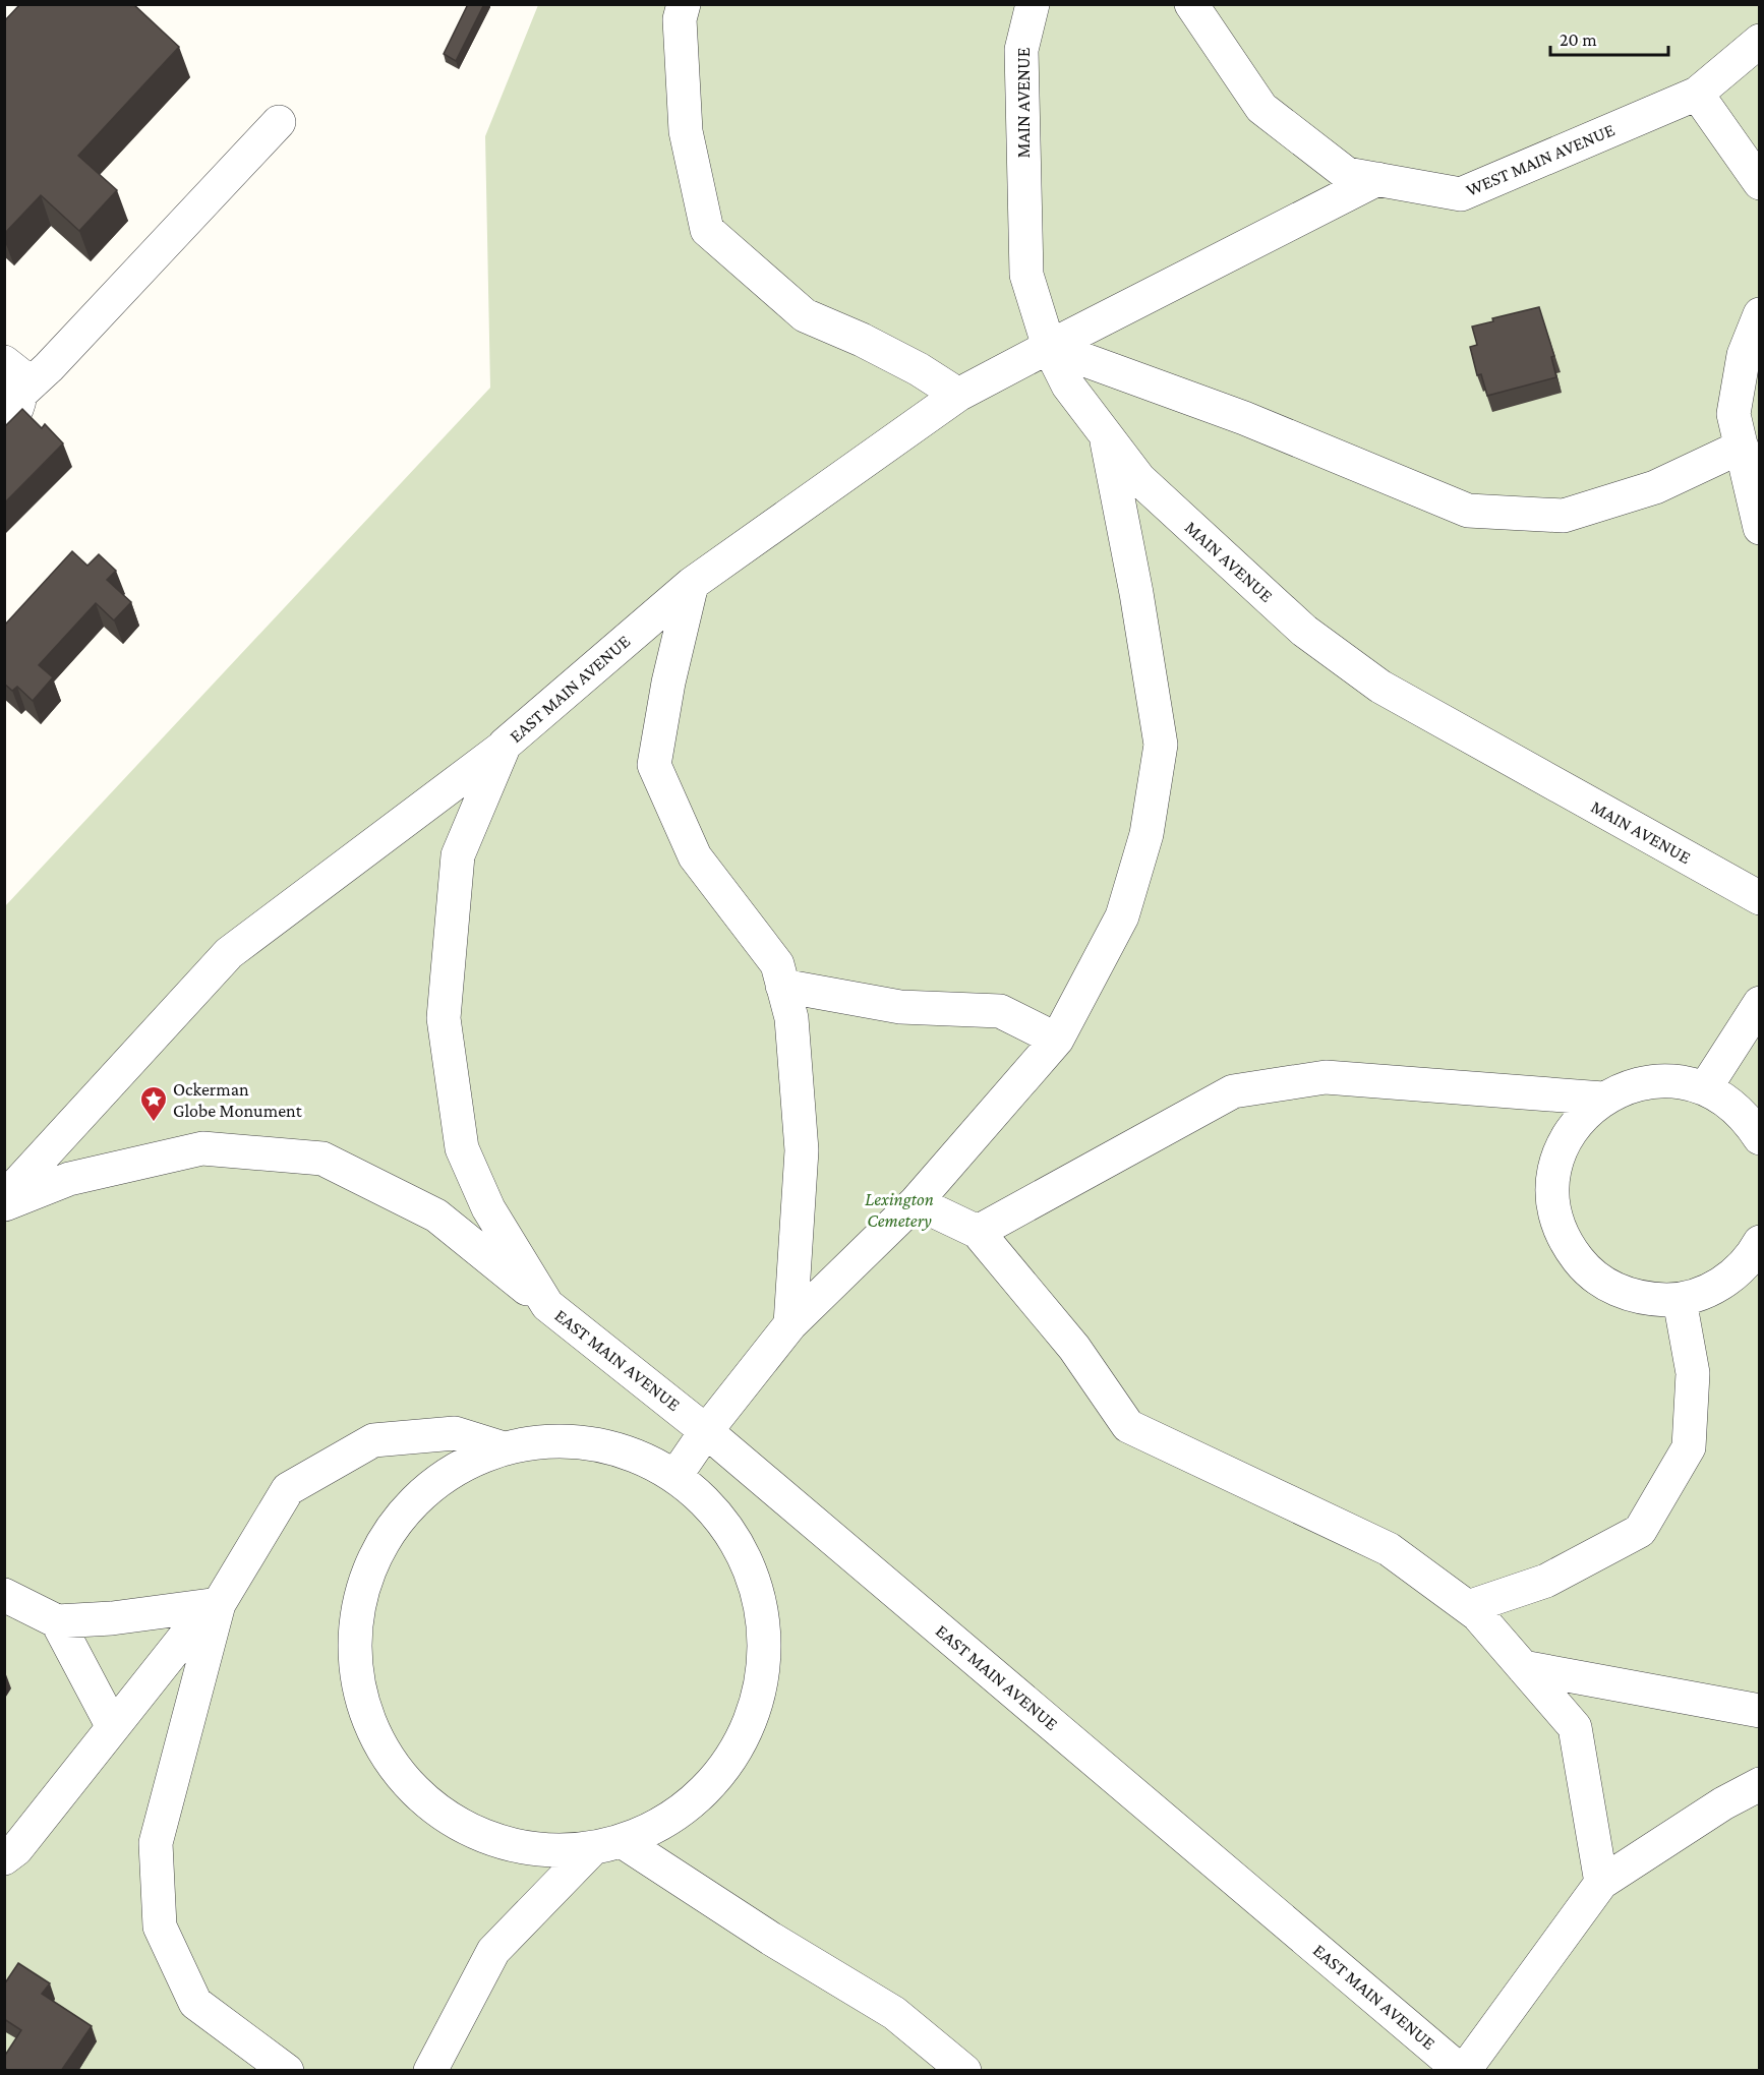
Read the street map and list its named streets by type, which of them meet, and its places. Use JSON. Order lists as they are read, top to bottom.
{
  "streets": {
    "street": ["MAIN AVENUE", "WEST MAIN AVENUE", "EAST MAIN AVENUE"]
  },
  "crossings": [
    ["MAIN AVENUE", "EAST MAIN AVENUE"],
    ["WEST MAIN AVENUE", "EAST MAIN AVENUE"]
  ],
  "parks": ["Lexington Cemetery"],
  "places": {
    "place": ["Ockerman Globe Monument"]
  },
  "scale_bar": "20 m"
}
